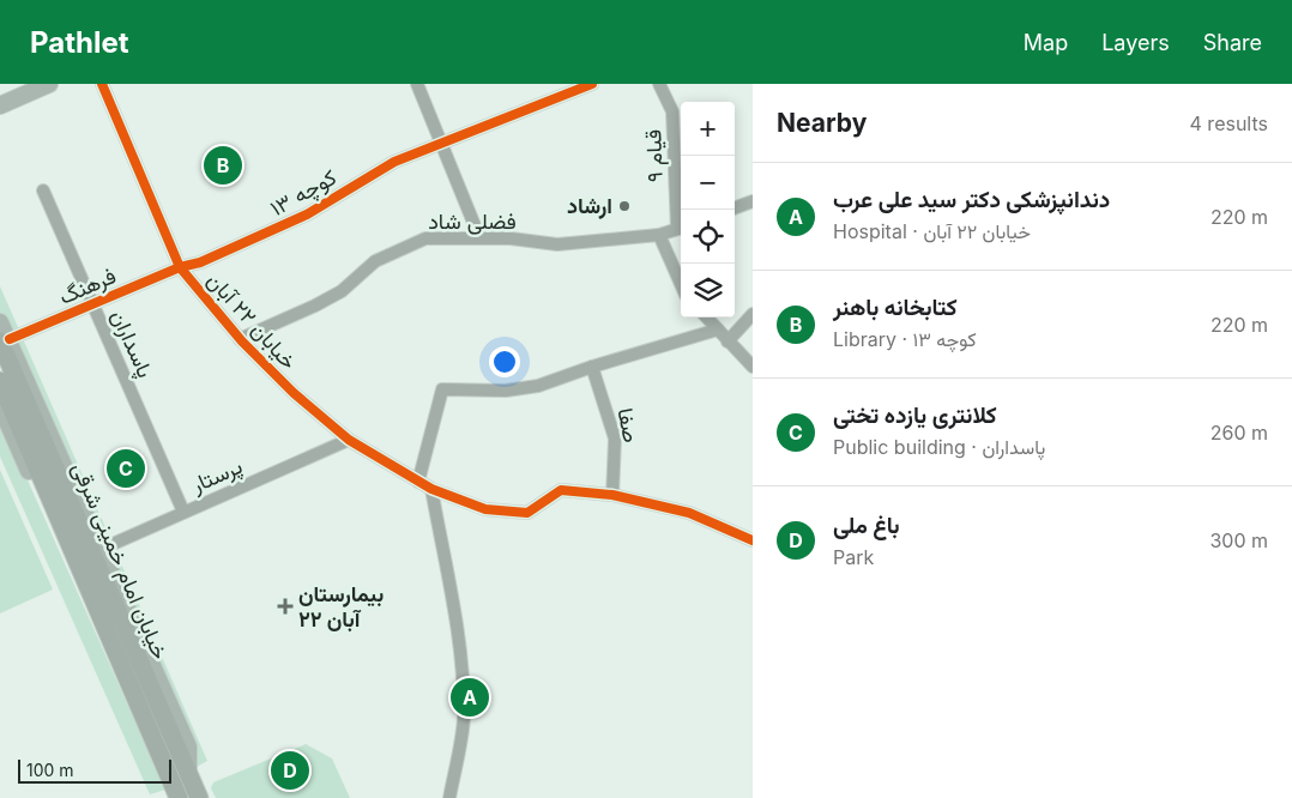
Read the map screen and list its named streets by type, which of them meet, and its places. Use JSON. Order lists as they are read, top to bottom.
{
  "streets": {
    "main road": ["خیابان امام خمینی شرقی"],
    "street": [
      "قیام ۹",
      "کوچه ۱۳",
      "فضلی شاد",
      "فرهنگ",
      "خیابان ۲۲ آبان",
      "پاسداران",
      "صفا",
      "پرستار"
    ]
  },
  "crossings": [
    ["قیام ۹", "فضلی شاد"],
    ["کوچه ۱۳", "فرهنگ"],
    ["کوچه ۱۳", "خیابان ۲۲ آبان"],
    ["فضلی شاد", "خیابان ۲۲ آبان"],
    ["فرهنگ", "خیابان ۲۲ آبان"],
    ["فرهنگ", "پاسداران"],
    ["فرهنگ", "خیابان امام خمینی شرقی"],
    ["خیابان ۲۲ آبان", "صفا"],
    ["خیابان ۲۲ آبان", "پرستار"],
    ["پاسداران", "پرستار"]
  ],
  "places": {
    "other": ["ارشاد"],
    "health": ["بیمارستان ۲۲ آبان"]
  },
  "scale_bar": "100 m",
  "page": {
    "header": "Pathlet",
    "nav": ["Map", "Layers", "Share"],
    "heading": ["Nearby", "4 results"],
    "map_buttons": ["+", "−"],
    "pins": [
      "B",
      "C",
      "A",
      "D"
    ],
    "list": [
      {
        "mark": "A",
        "name": "دندانپزشکی دکتر سید علی عرب",
        "note": "Hospital · خیابان ۲۲ آبان",
        "value": "220 m"
      },
      {
        "mark": "B",
        "name": "کتابخانه باهنر",
        "note": "Library · کوچه ۱۳",
        "value": "220 m"
      },
      {
        "mark": "C",
        "name": "کلانتری یازده تختی",
        "note": "Public building · پاسداران",
        "value": "260 m"
      },
      {
        "mark": "D",
        "name": "باغ ملی",
        "note": "Park",
        "value": "300 m"
      }
    ],
    "scale": "100 m"
  }
}
